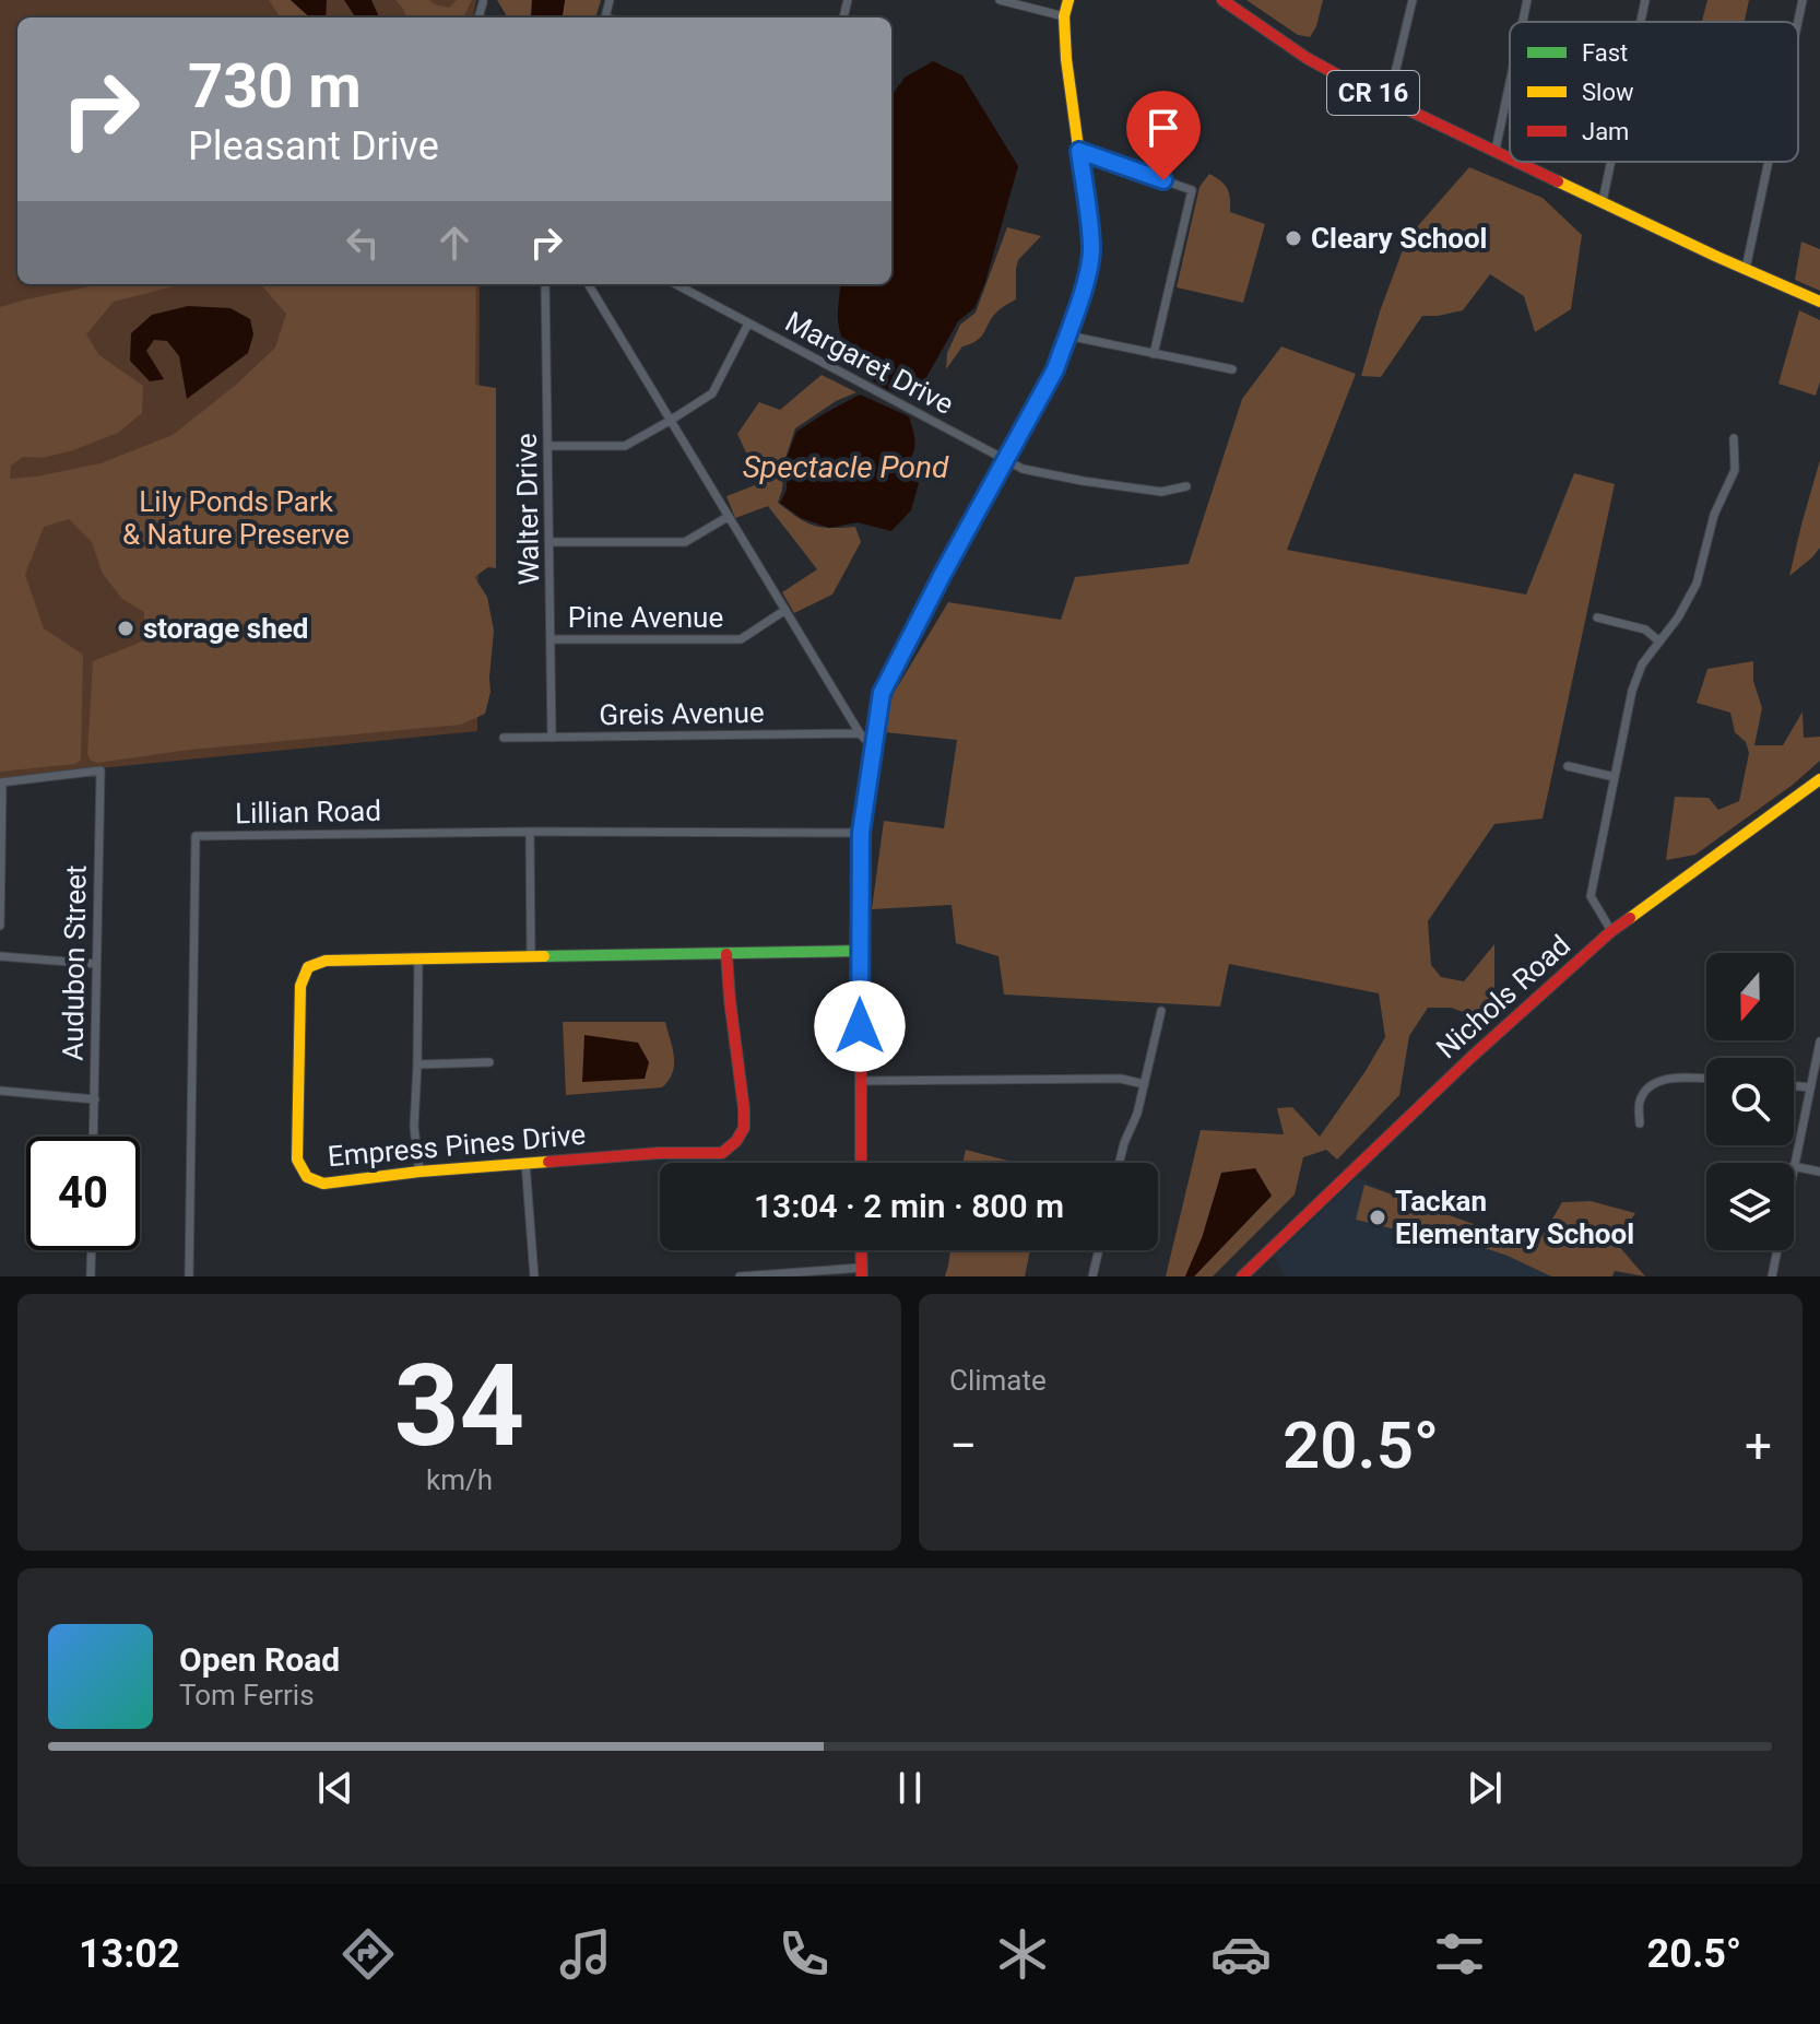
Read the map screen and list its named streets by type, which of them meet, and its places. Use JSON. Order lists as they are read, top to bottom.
{
  "streets": {
    "street": [
      "CR 16",
      "Margaret Drive",
      "Walter Drive",
      "Pine Avenue",
      "Greis Avenue",
      "Lillian Road",
      "Audubon Street",
      "Nichols Road",
      "Empress Pines Drive"
    ]
  },
  "crossings": [
    ["Walter Drive", "Pine Avenue"],
    ["Walter Drive", "Greis Avenue"]
  ],
  "water": ["Spectacle Pond"],
  "parks": ["Lily Ponds Park & Nature Preserve"],
  "places": ["Cleary School", "storage shed", "Tackan Elementary School"],
  "legend": ["Fast", "Slow", "Jam"],
  "north": "bottom",
  "page": {
    "turn": ["730 m", "Pleasant Drive"],
    "limit": "40",
    "trip": "13:04 · 2 min · 800 m",
    "tile": [
      ["34", "km/h"],
      "Climate"
    ],
    "heat": ["−", "20.5°", "+"],
    "song": ["Open Road", "Tom Ferris"],
    "tabs": ["13:02", "20.5°"]
  }
}
